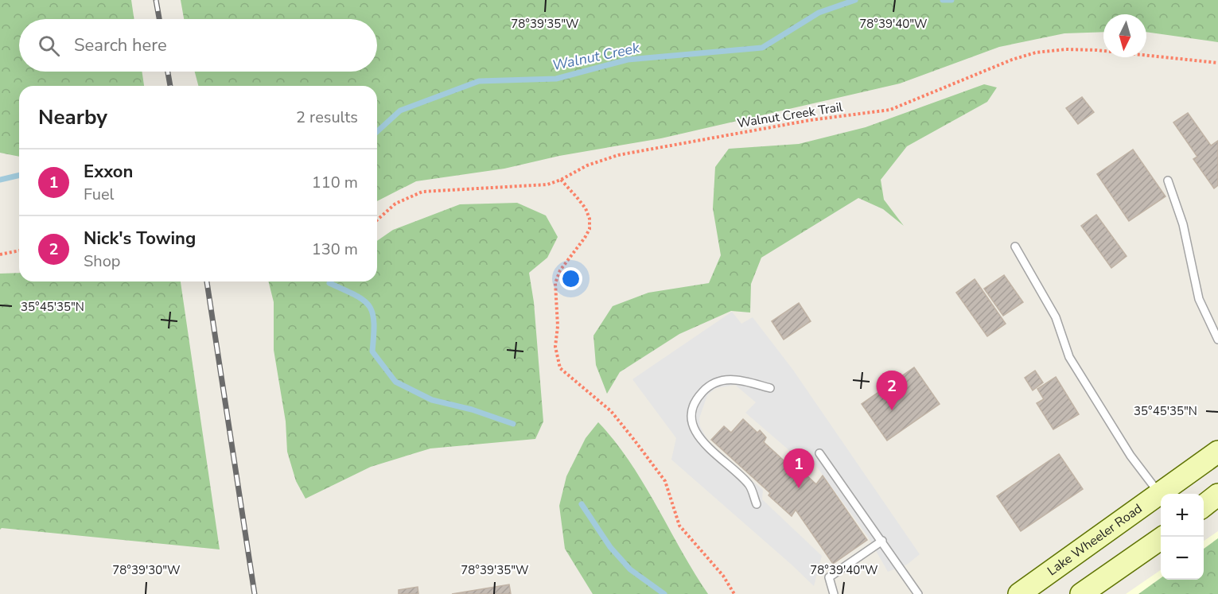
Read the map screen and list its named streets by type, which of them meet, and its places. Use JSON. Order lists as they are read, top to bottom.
{
  "streets": {
    "main road": ["Lake Wheeler Road"],
    "path": ["Walnut Creek Trail"]
  },
  "water": ["Walnut Creek"],
  "north": "bottom",
  "page": {
    "search": "Search here",
    "heading": ["Nearby", "2 results"],
    "list": [
      {
        "mark": "1",
        "name": "Exxon",
        "note": "Fuel",
        "value": "110 m"
      },
      {
        "mark": "2",
        "name": "Nick's Towing",
        "note": "Shop",
        "value": "130 m"
      }
    ],
    "pins": ["2", "1"],
    "map_buttons": ["+", "−"]
  },
  "coordinates": [
    "78°39'35\"W",
    "78°39'40\"W",
    "35°45'35\"N",
    "78°39'30\"W"
  ]
}
